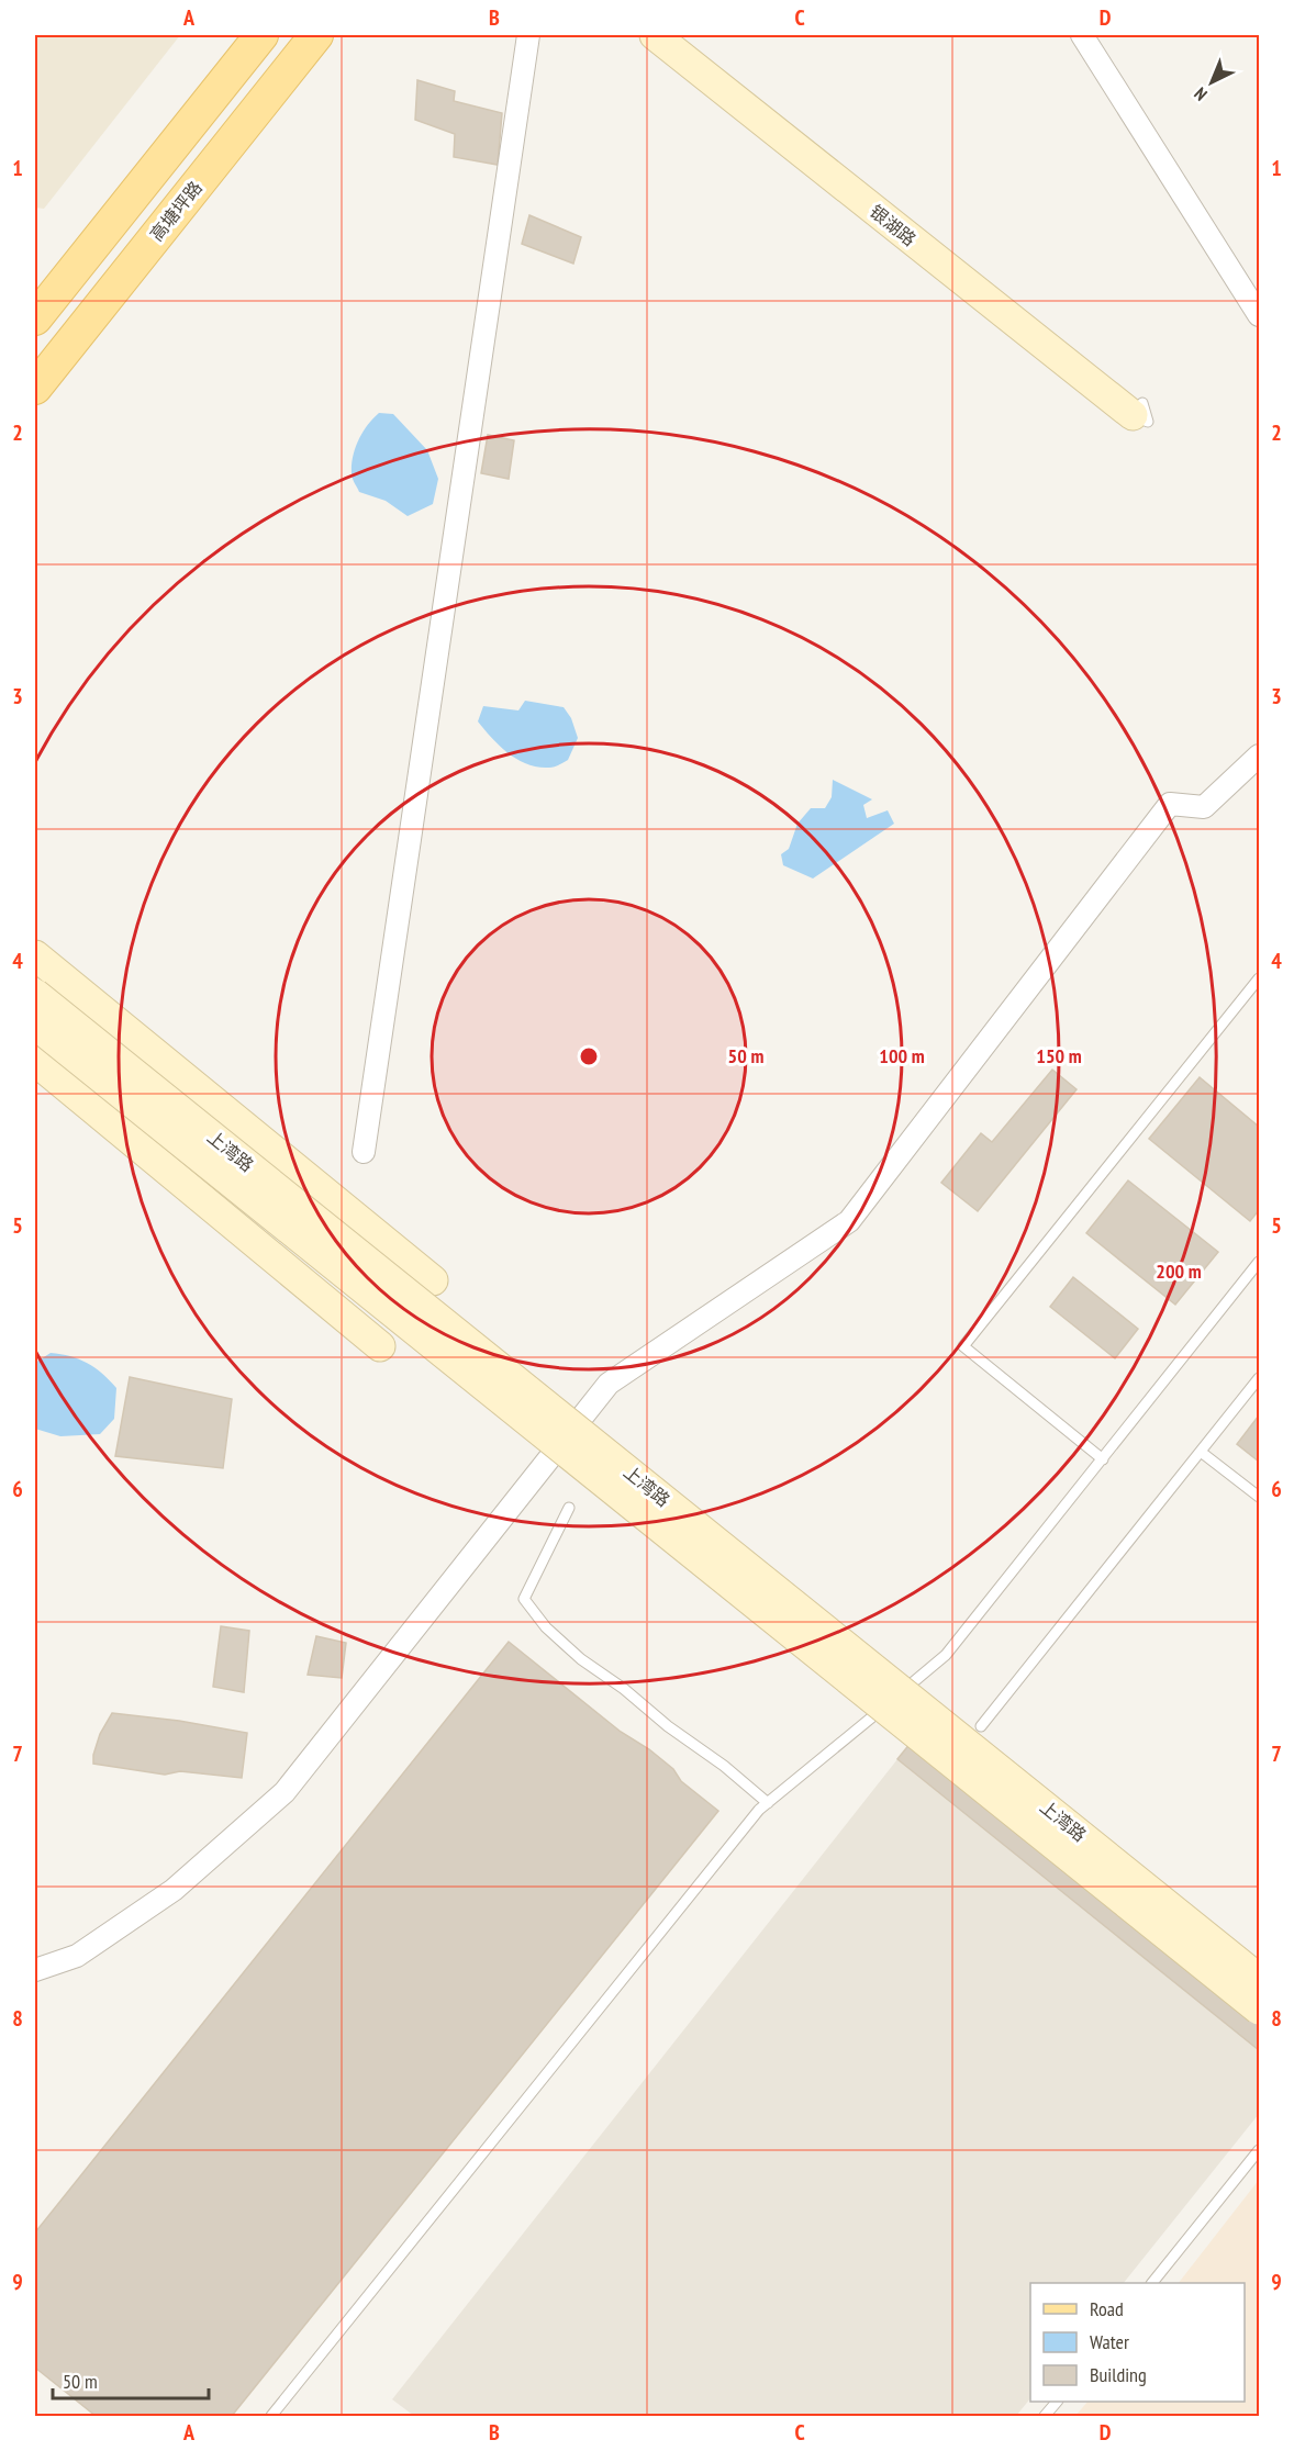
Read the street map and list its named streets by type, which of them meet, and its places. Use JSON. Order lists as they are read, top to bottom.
{
  "streets": {
    "main road": ["高塘坪路", "银湖路", "上湾路"]
  },
  "legend": ["Road", "Water", "Building"],
  "scale_bar": "50 m",
  "north": "bottom left",
  "grid": {
    "columns": [
      "A",
      "B",
      "C",
      "D"
    ],
    "rows": [
      "1",
      "2",
      "3",
      "4",
      "5",
      "6",
      "7",
      "8",
      "9"
    ]
  },
  "rings": [
    "50 m",
    "100 m",
    "150 m",
    "200 m"
  ]
}
